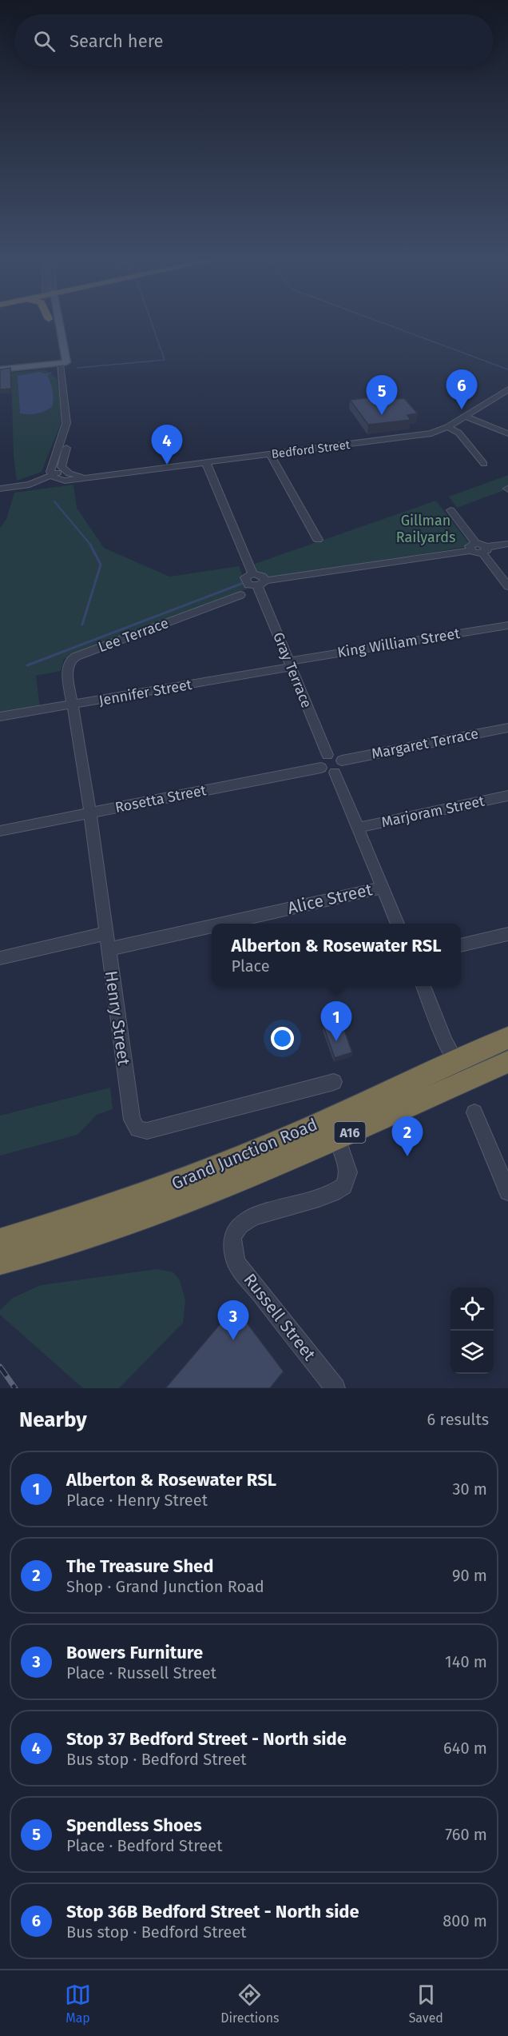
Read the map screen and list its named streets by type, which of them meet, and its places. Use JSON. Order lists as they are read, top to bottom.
{
  "streets": {
    "highway": ["A16", "Grand Junction Road"],
    "street": [
      "Bedford Street",
      "Lee Terrace",
      "King William Street",
      "Gray Terrace",
      "Jennifer Street",
      "Margaret Terrace",
      "Rosetta Street",
      "Marjoram Street",
      "Alice Street",
      "Henry Street",
      "Russell Street"
    ]
  },
  "crossings": [
    ["Lee Terrace", "Gray Terrace"],
    ["Lee Terrace", "Jennifer Street"],
    ["Lee Terrace", "Henry Street"],
    ["King William Street", "Gray Terrace"],
    ["King William Street", "Jennifer Street"],
    ["Gray Terrace", "Jennifer Street"],
    ["Gray Terrace", "Margaret Terrace"],
    ["Gray Terrace", "Rosetta Street"],
    ["Jennifer Street", "Henry Street"],
    ["Margaret Terrace", "Rosetta Street"],
    ["Rosetta Street", "Henry Street"],
    ["Alice Street", "Henry Street"],
    ["Grand Junction Road", "Russell Street"]
  ],
  "parks": ["Gillman Railyards"],
  "page": {
    "search": "Search here",
    "pins": [
      "6",
      "5",
      "4",
      "1",
      "2",
      "3"
    ],
    "popup": ["Alberton & Rosewater RSL", "Place"],
    "heading": ["Nearby", "6 results"],
    "list": [
      {
        "mark": "1",
        "name": "Alberton & Rosewater RSL",
        "note": "Place · Henry Street",
        "value": "30 m"
      },
      {
        "mark": "2",
        "name": "The Treasure Shed",
        "note": "Shop · Grand Junction Road",
        "value": "90 m"
      },
      {
        "mark": "3",
        "name": "Bowers Furniture",
        "note": "Place · Russell Street",
        "value": "140 m"
      },
      {
        "mark": "4",
        "name": "Stop 37 Bedford Street - North side",
        "note": "Bus stop · Bedford Street",
        "value": "640 m"
      },
      {
        "mark": "5",
        "name": "Spendless Shoes",
        "note": "Place · Bedford Street",
        "value": "760 m"
      },
      {
        "mark": "6",
        "name": "Stop 36B Bedford Street - North side",
        "note": "Bus stop · Bedford Street",
        "value": "800 m"
      }
    ],
    "nav": ["Map", "Directions", "Saved"]
  }
}
